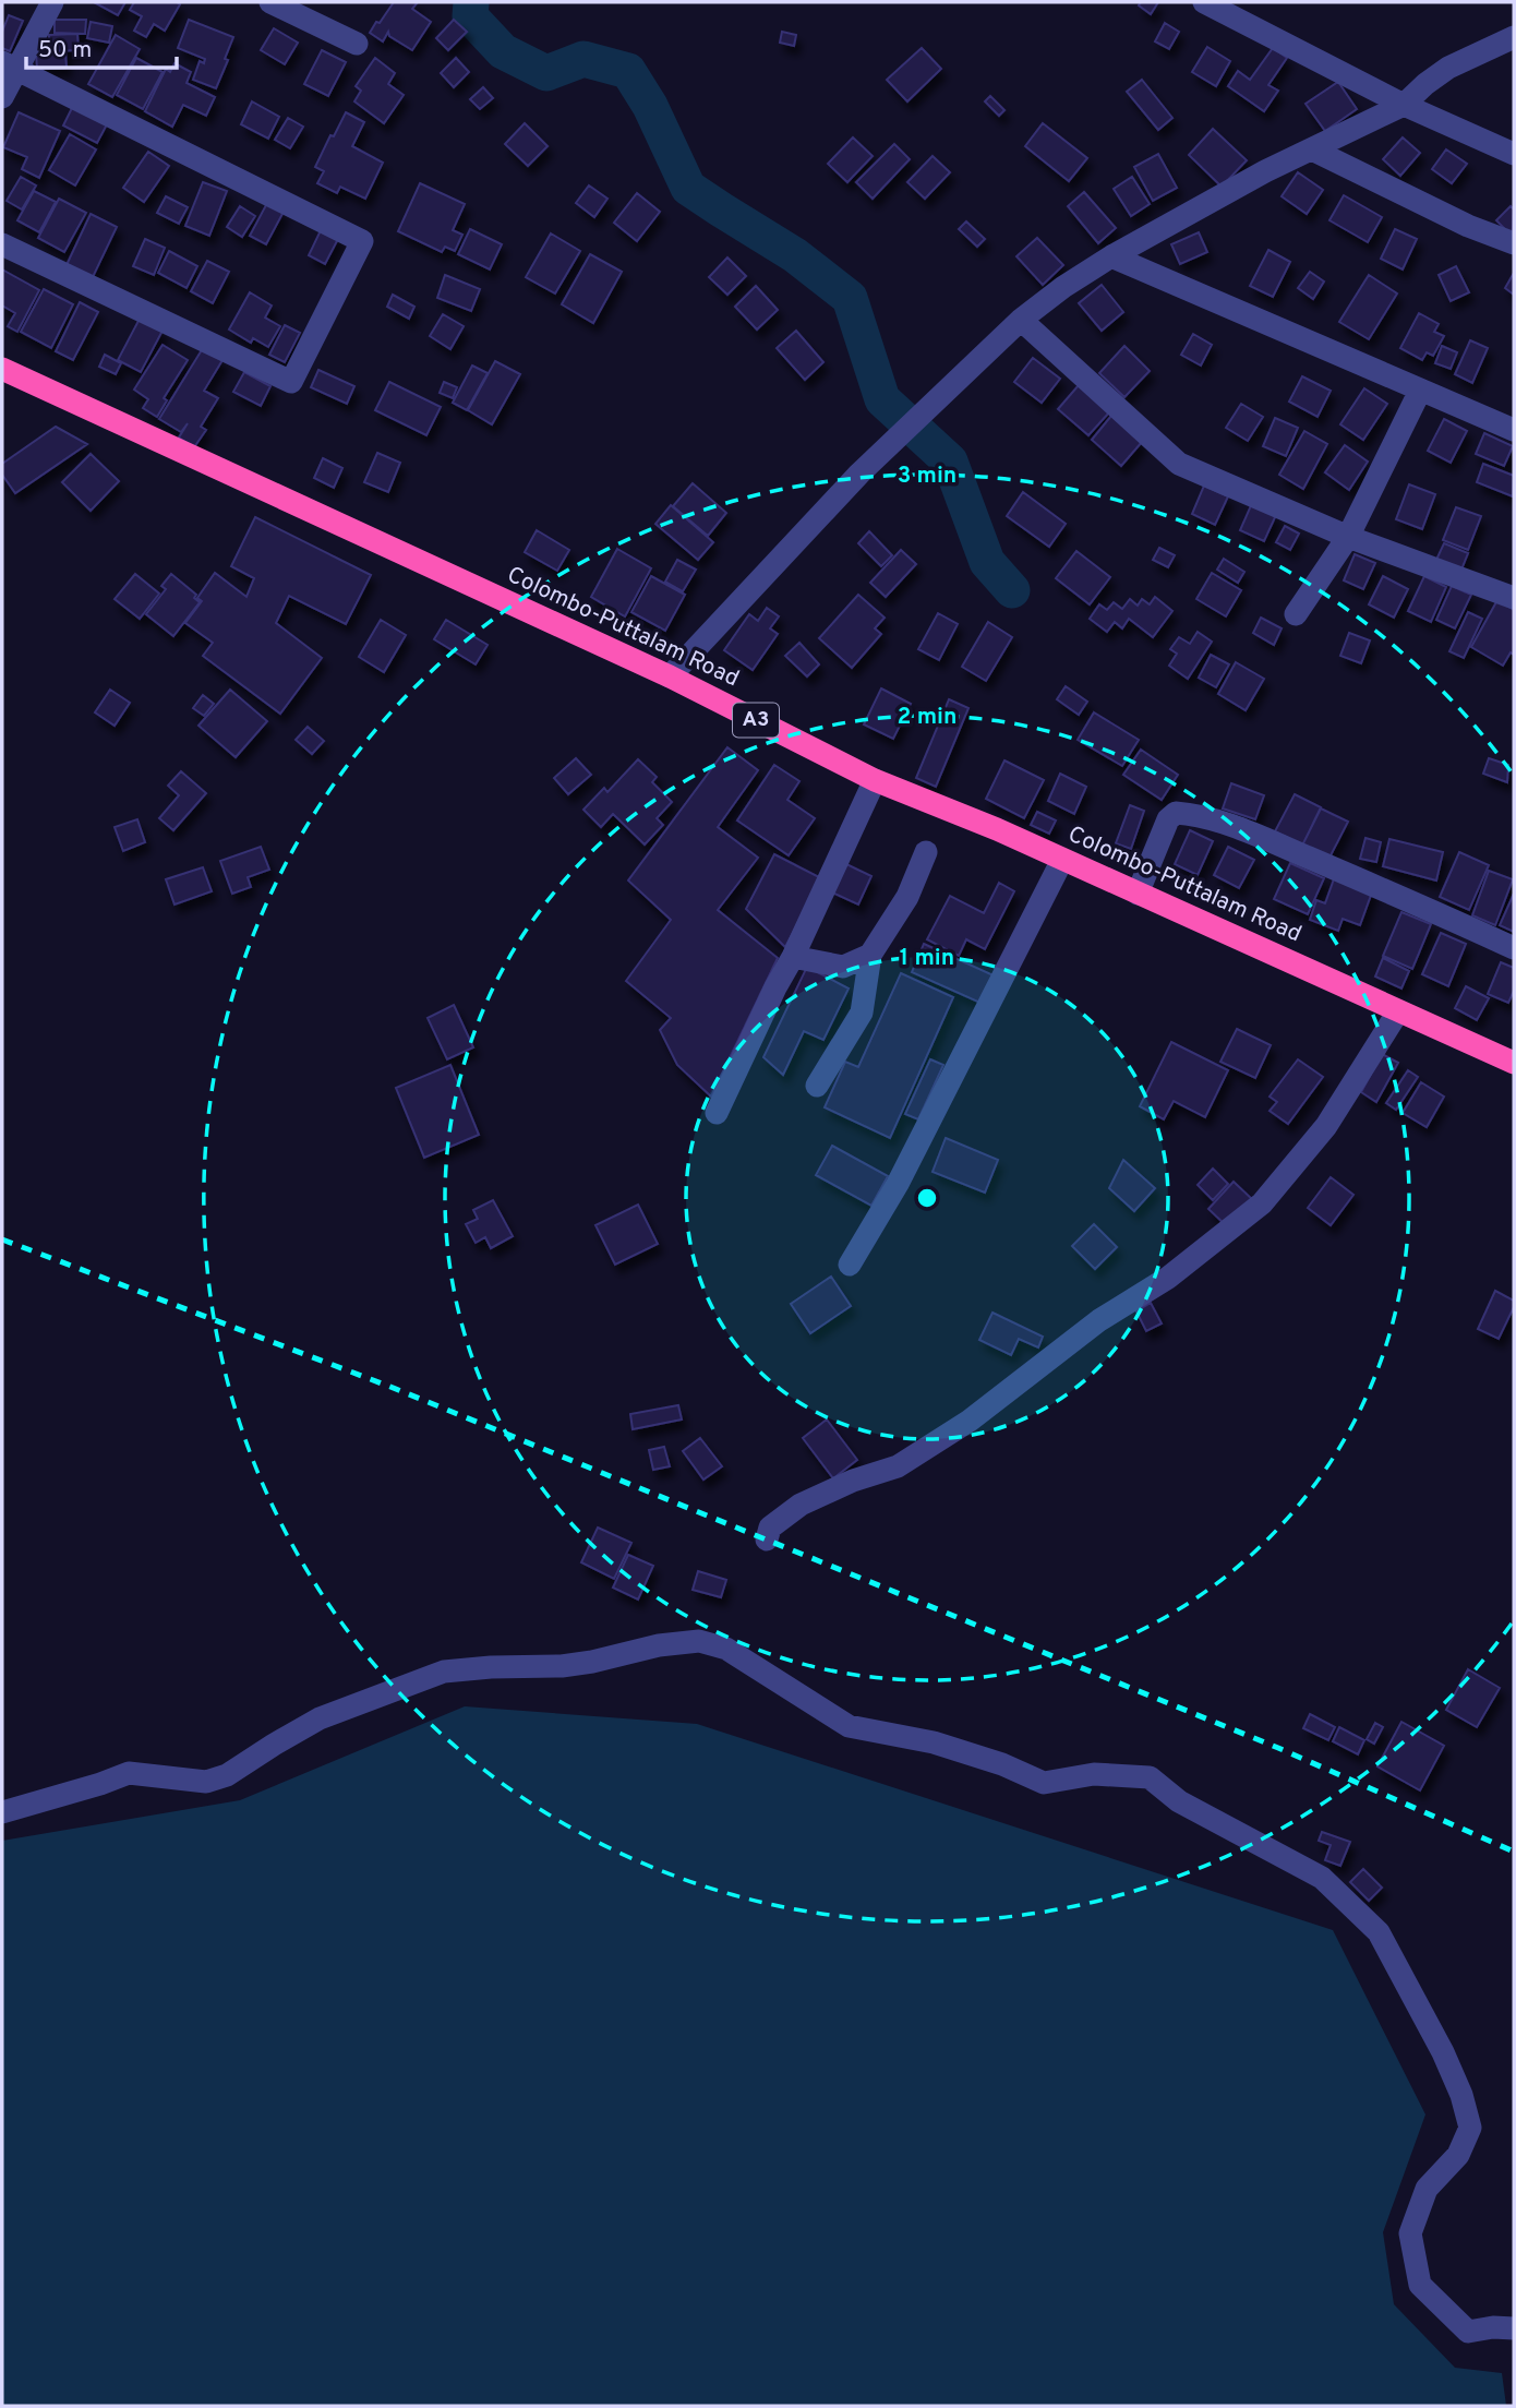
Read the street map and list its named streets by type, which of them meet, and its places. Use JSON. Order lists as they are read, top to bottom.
{
  "streets": {
    "highway": ["Colombo-Puttalam Road", "A3"]
  },
  "scale_bar": "50 m",
  "rings": ["3 min", "2 min", "1 min"]
}
